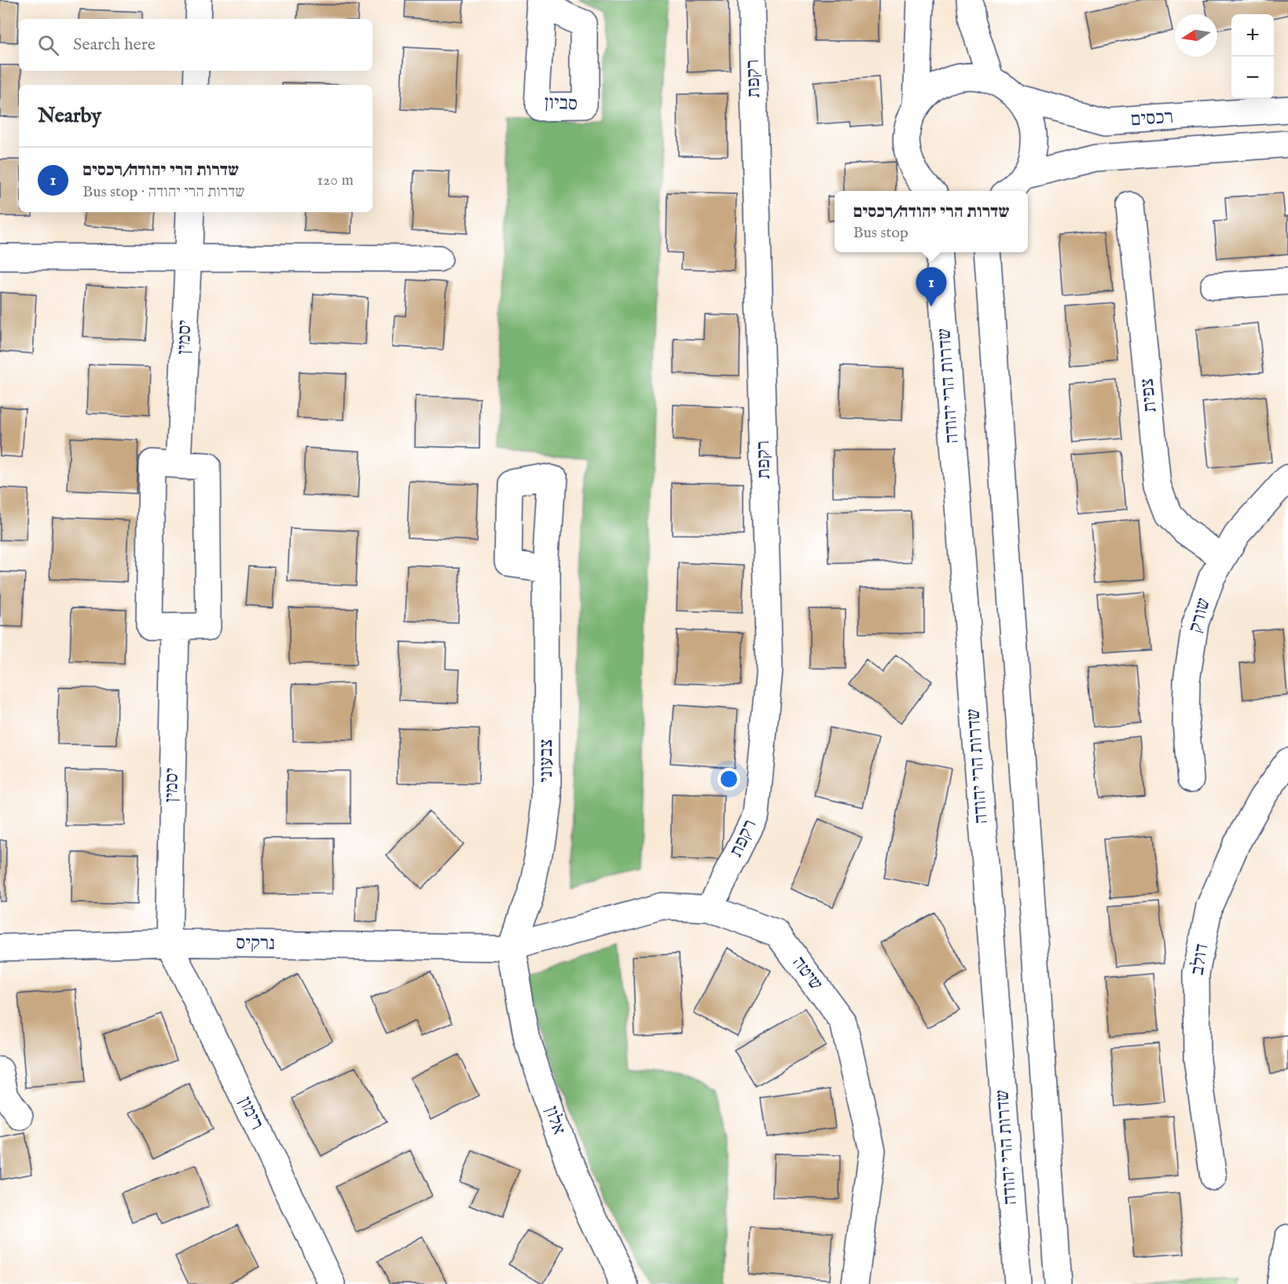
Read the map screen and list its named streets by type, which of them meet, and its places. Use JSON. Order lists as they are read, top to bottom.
{
  "streets": {
    "street": [
      "רקפת",
      "רכסים",
      "יסמין",
      "שדרות הרי יהודה",
      "צפית",
      "שורק",
      "צבעוני",
      "נרקיס",
      "דולב",
      "שיטה",
      "רימון",
      "אלון"
    ]
  },
  "crossings": [
    ["רקפת", "שיטה"],
    ["יסמין", "נרקיס"],
    ["יסמין", "רימון"],
    ["צפית", "שורק"],
    ["צבעוני", "נרקיס"],
    ["צבעוני", "שיטה"],
    ["צבעוני", "אלון"],
    ["נרקיס", "שיטה"],
    ["נרקיס", "רימון"],
    ["נרקיס", "אלון"],
    ["שיטה", "אלון"]
  ],
  "north": "left",
  "page": {
    "map_buttons": ["+", "−"],
    "search": "Search here",
    "heading": "Nearby",
    "list": [
      {
        "mark": "1",
        "name": "שדרות הרי יהודה/רכסים",
        "note": "Bus stop · שדרות הרי יהודה",
        "value": "120 m"
      }
    ],
    "popup": ["שדרות הרי יהודה/רכסים", "Bus stop"],
    "pins": "1"
  }
}
